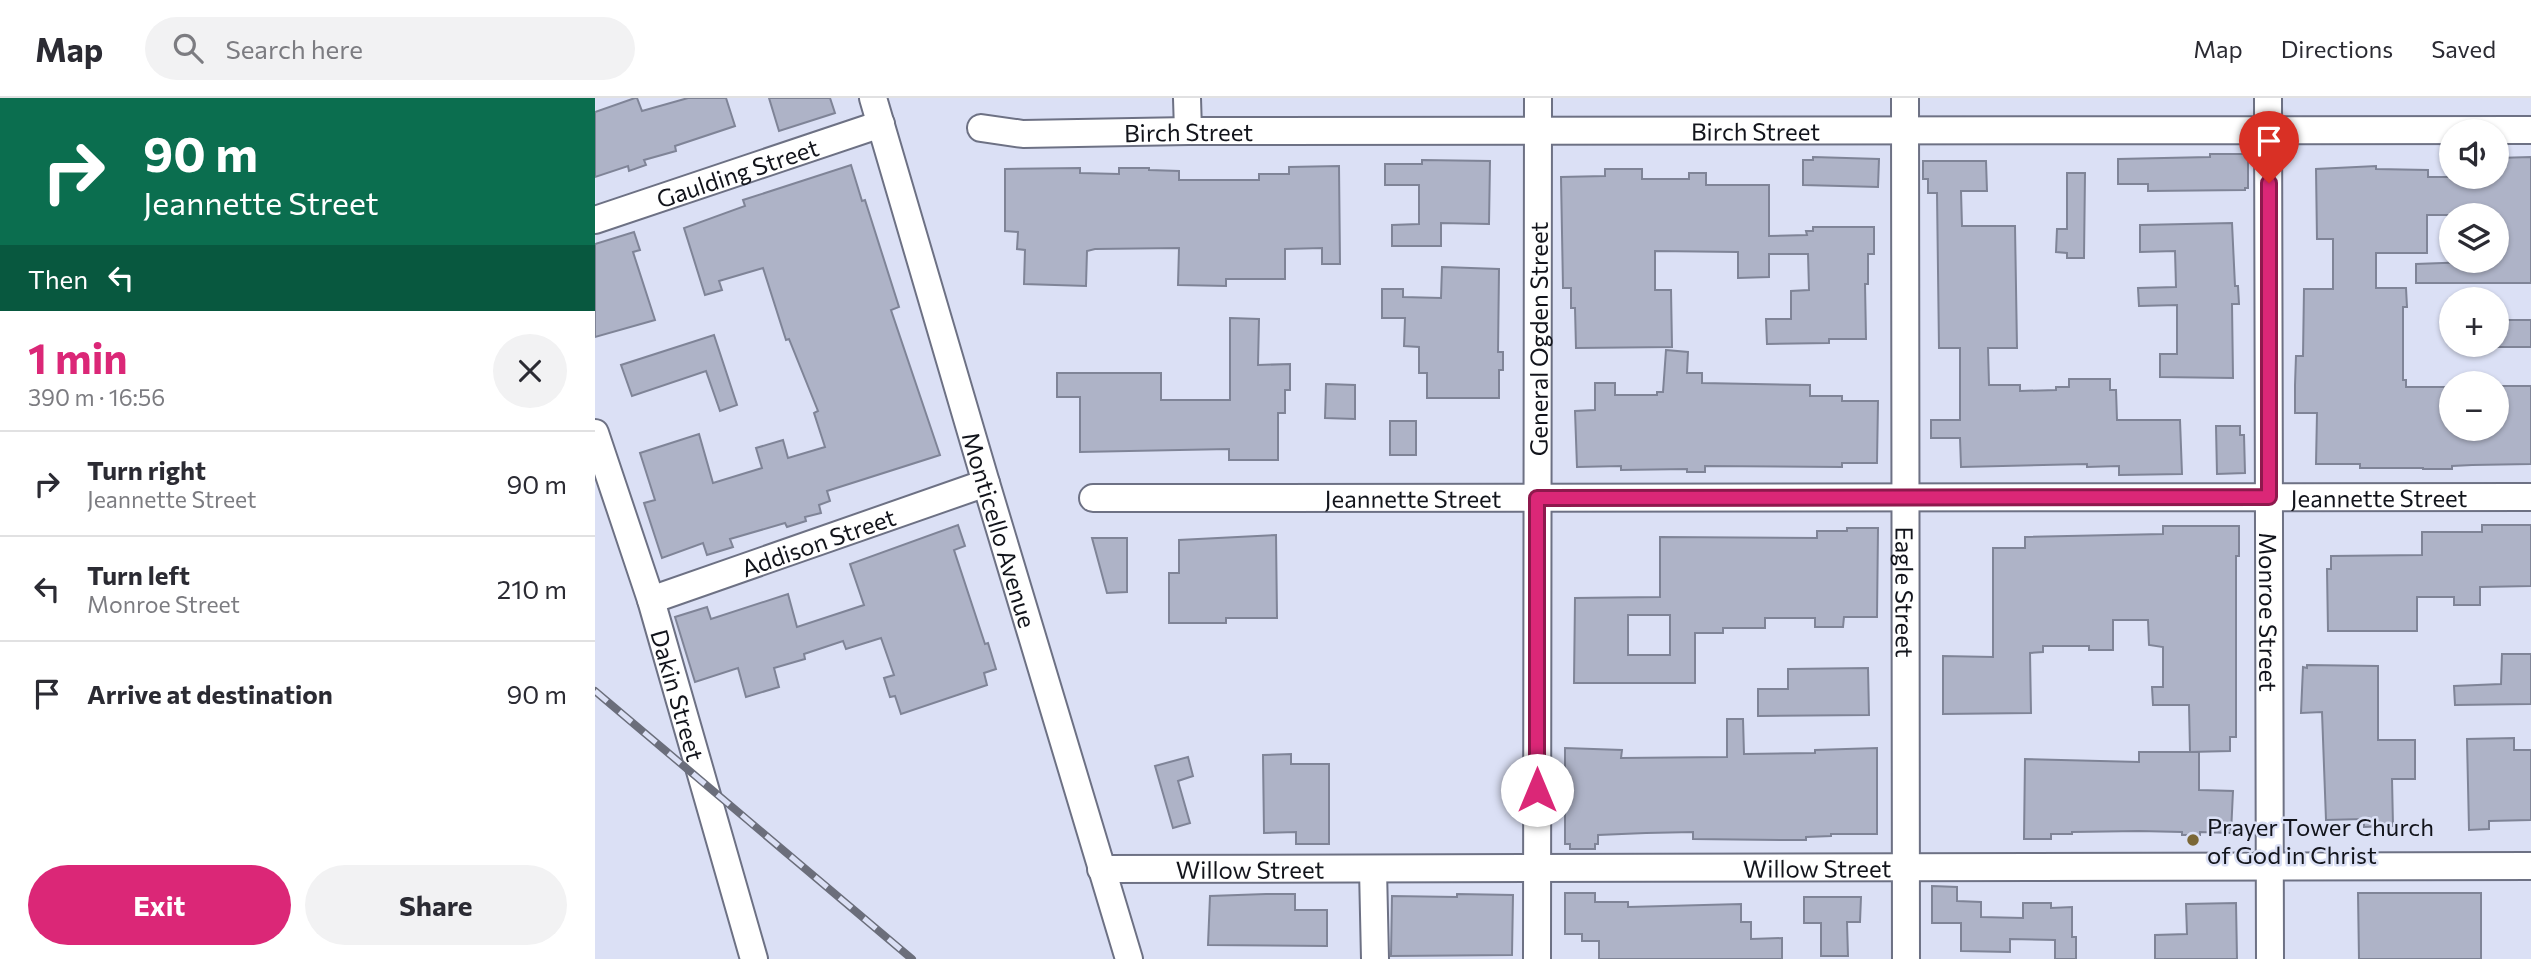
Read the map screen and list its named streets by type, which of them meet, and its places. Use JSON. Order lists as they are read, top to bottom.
{
  "streets": {
    "street": [
      "Birch Street",
      "Gaulding Street",
      "General Ogden Street",
      "Jeannette Street",
      "Monticello Avenue",
      "Addison Street",
      "Eagle Street",
      "Monroe Street",
      "Dakin Street",
      "Willow Street"
    ]
  },
  "crossings": [
    ["Birch Street", "General Ogden Street"],
    ["Birch Street", "Eagle Street"],
    ["Birch Street", "Monroe Street"],
    ["Gaulding Street", "Monticello Avenue"],
    ["General Ogden Street", "Jeannette Street"],
    ["General Ogden Street", "Willow Street"],
    ["Jeannette Street", "Eagle Street"],
    ["Jeannette Street", "Monroe Street"],
    ["Monticello Avenue", "Addison Street"],
    ["Monticello Avenue", "Willow Street"],
    ["Addison Street", "Dakin Street"],
    ["Eagle Street", "Willow Street"],
    ["Monroe Street", "Willow Street"]
  ],
  "places": ["Prayer Tower Church of God in Christ"],
  "page": {
    "header": "Map",
    "search": "Search here",
    "nav": ["Map", "Directions", "Saved"],
    "turn": ["90 m", "Jeannette Street"],
    "map_buttons": ["+", "−"],
    "then": "Then",
    "heading": ["1 min", "390 m · 16:56"],
    "list": [
      {
        "name": "Turn right",
        "note": "Jeannette Street",
        "value": "90 m"
      },
      {
        "name": "Turn left",
        "note": "Monroe Street",
        "value": "210 m"
      },
      {
        "name": "Arrive at destination",
        "value": "90 m"
      }
    ],
    "buttons": ["Exit", "Share"]
  }
}
